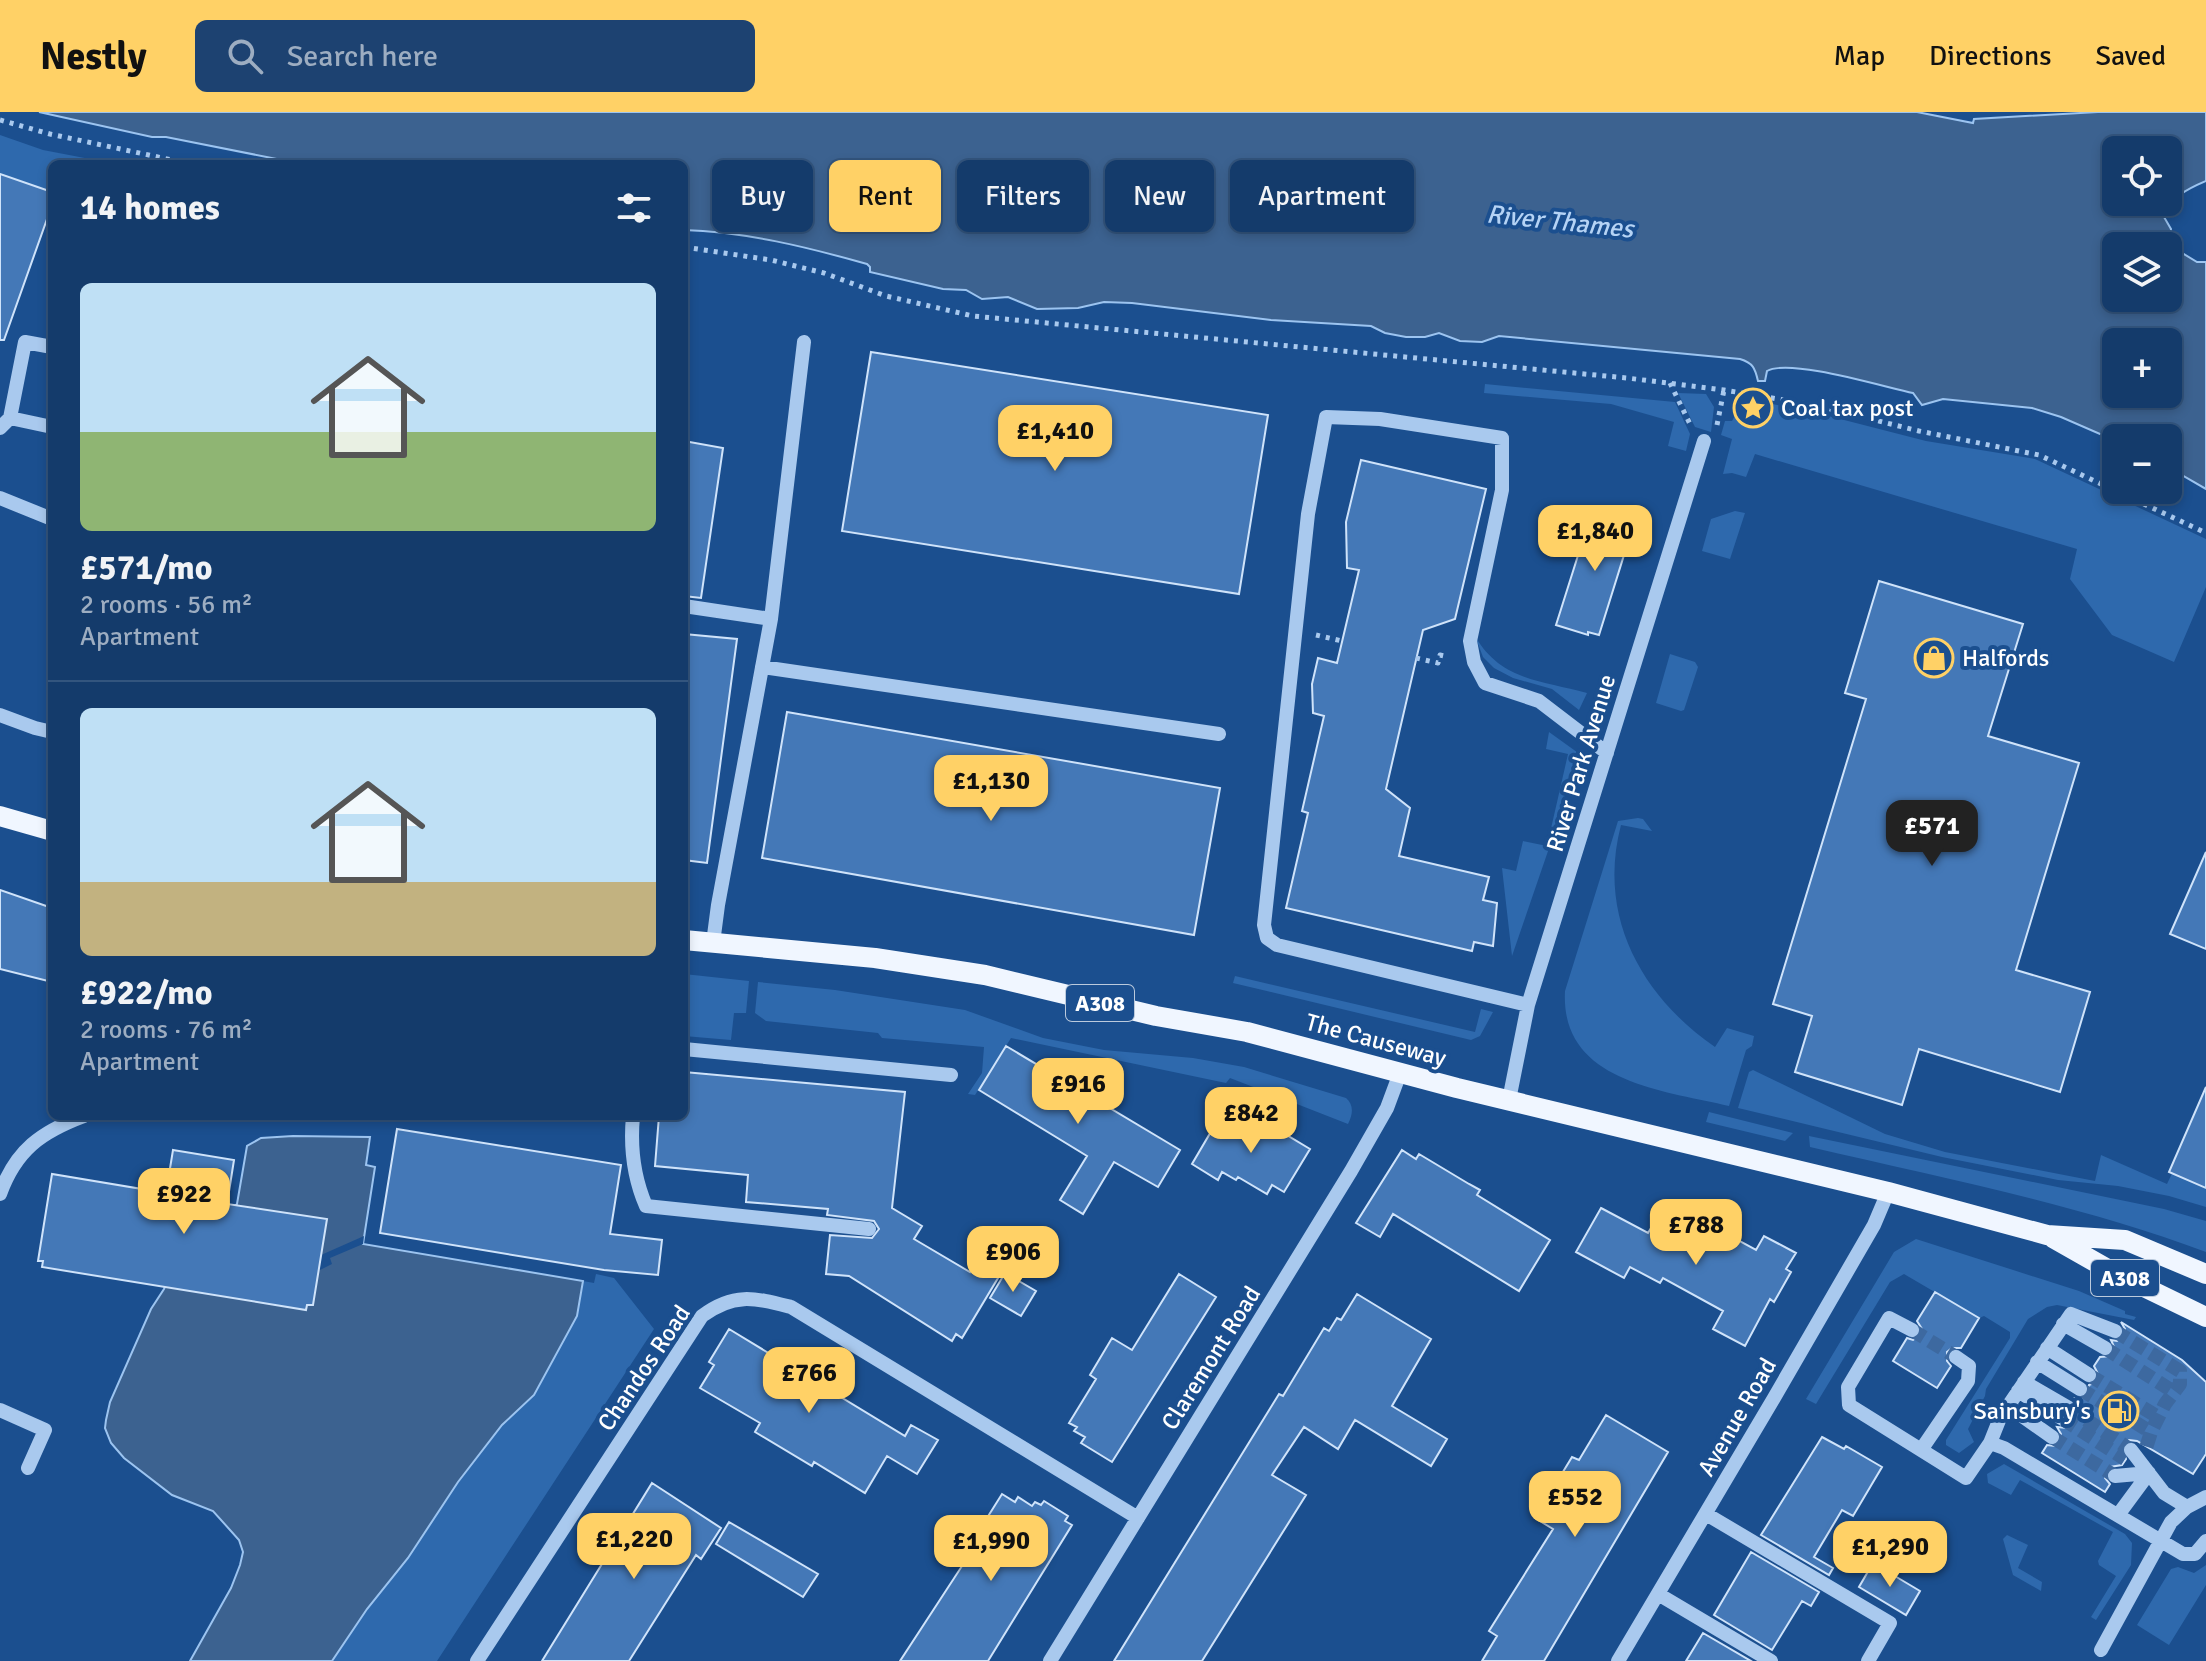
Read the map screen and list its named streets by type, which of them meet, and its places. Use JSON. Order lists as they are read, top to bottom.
{
  "streets": {
    "main road": ["A308", "The Causeway"],
    "street": [
      "River Park Avenue",
      "Claremont Road",
      "Chandos Road",
      "Avenue Road"
    ]
  },
  "crossings": [
    ["River Park Avenue", "The Causeway"],
    ["The Causeway", "Claremont Road"],
    ["The Causeway", "Avenue Road"],
    ["Claremont Road", "Chandos Road"]
  ],
  "water": ["River Thames"],
  "places": {
    "place": ["Coal tax post"],
    "shop": ["Halfords"],
    "fuel station": ["Sainsbury's"]
  },
  "page": {
    "header": "Nestly",
    "search": "Search here",
    "nav": ["Map", "Directions", "Saved"],
    "map_buttons": ["+", "−"],
    "chip": [
      "Buy",
      "Rent",
      "Filters",
      "New",
      "Apartment"
    ],
    "heading": "14 homes",
    "list": [
      {
        "name": "£571/mo",
        "note": "2 rooms · 56 m² · Apartment"
      },
      {
        "name": "£922/mo",
        "note": "2 rooms · 76 m² · Apartment"
      }
    ],
    "price": [
      "£1,410",
      "£1,840",
      "£1,130",
      "£571",
      "£916",
      "£842",
      "£922",
      "£788",
      "£906",
      "£766",
      "£552",
      "£1,220",
      "£1,990",
      "£1,290"
    ]
  }
}
